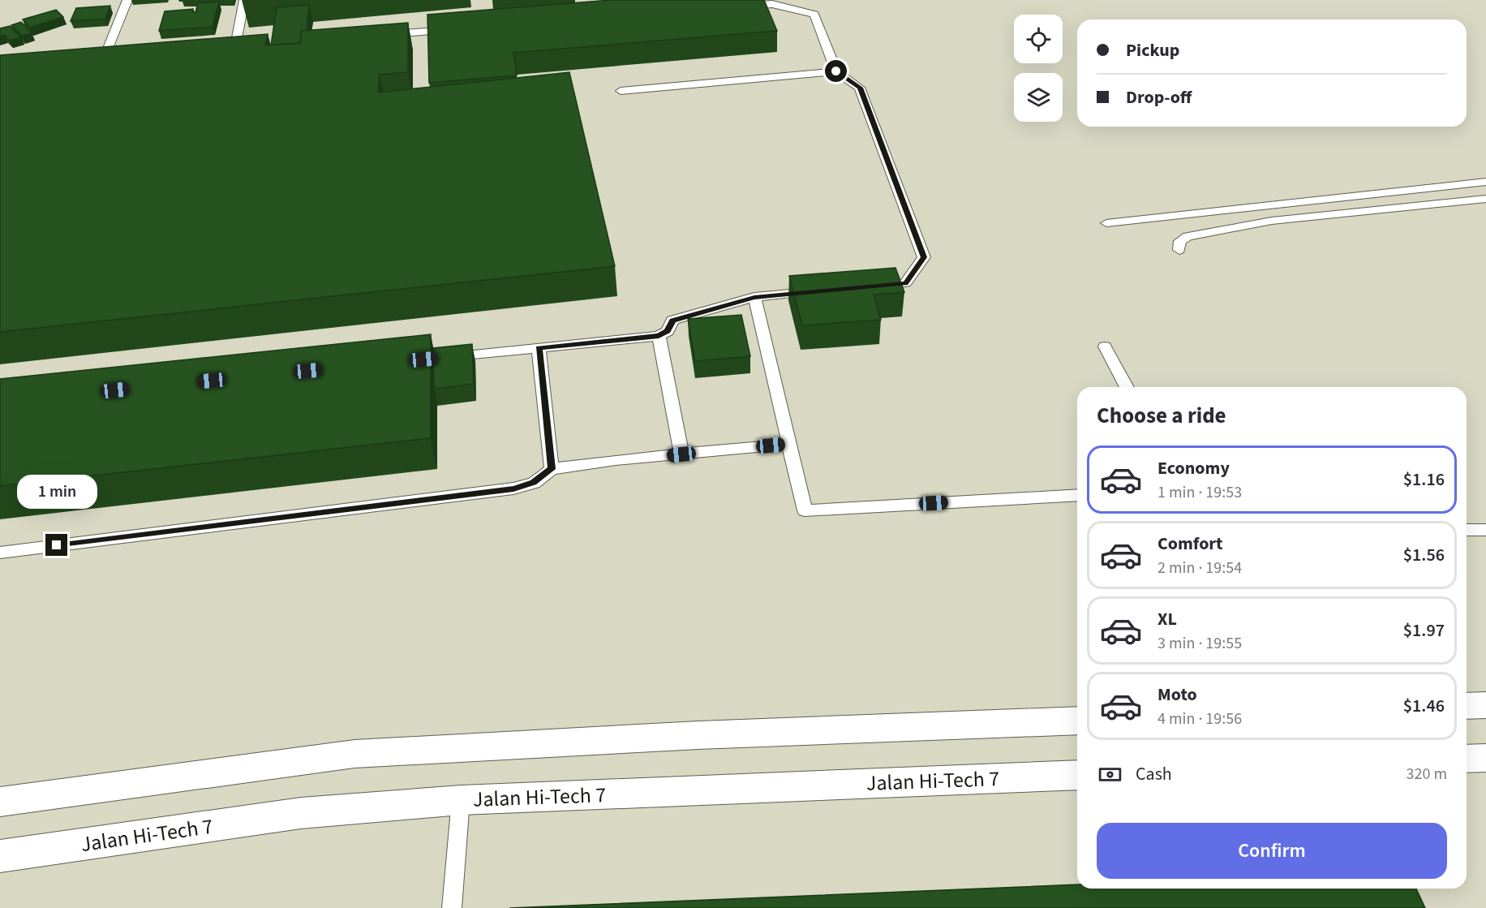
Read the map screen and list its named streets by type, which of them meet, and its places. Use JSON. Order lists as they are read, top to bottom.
{
  "streets": {
    "street": ["Jalan Hi-Tech 7"]
  },
  "page": {
    "banner": ["Pickup", "Drop-off"],
    "heading": "Choose a ride",
    "list": [
      {
        "name": "Economy",
        "note": "1 min · 19:53",
        "value": "$1.16"
      },
      {
        "name": "Comfort",
        "note": "2 min · 19:54",
        "value": "$1.56"
      },
      {
        "name": "XL",
        "note": "3 min · 19:55",
        "value": "$1.97"
      },
      {
        "name": "Moto",
        "note": "4 min · 19:56",
        "value": "$1.46"
      }
    ],
    "bubble": "1 min",
    "pay": ["Cash", "320 m"],
    "buttons": "Confirm"
  }
}
